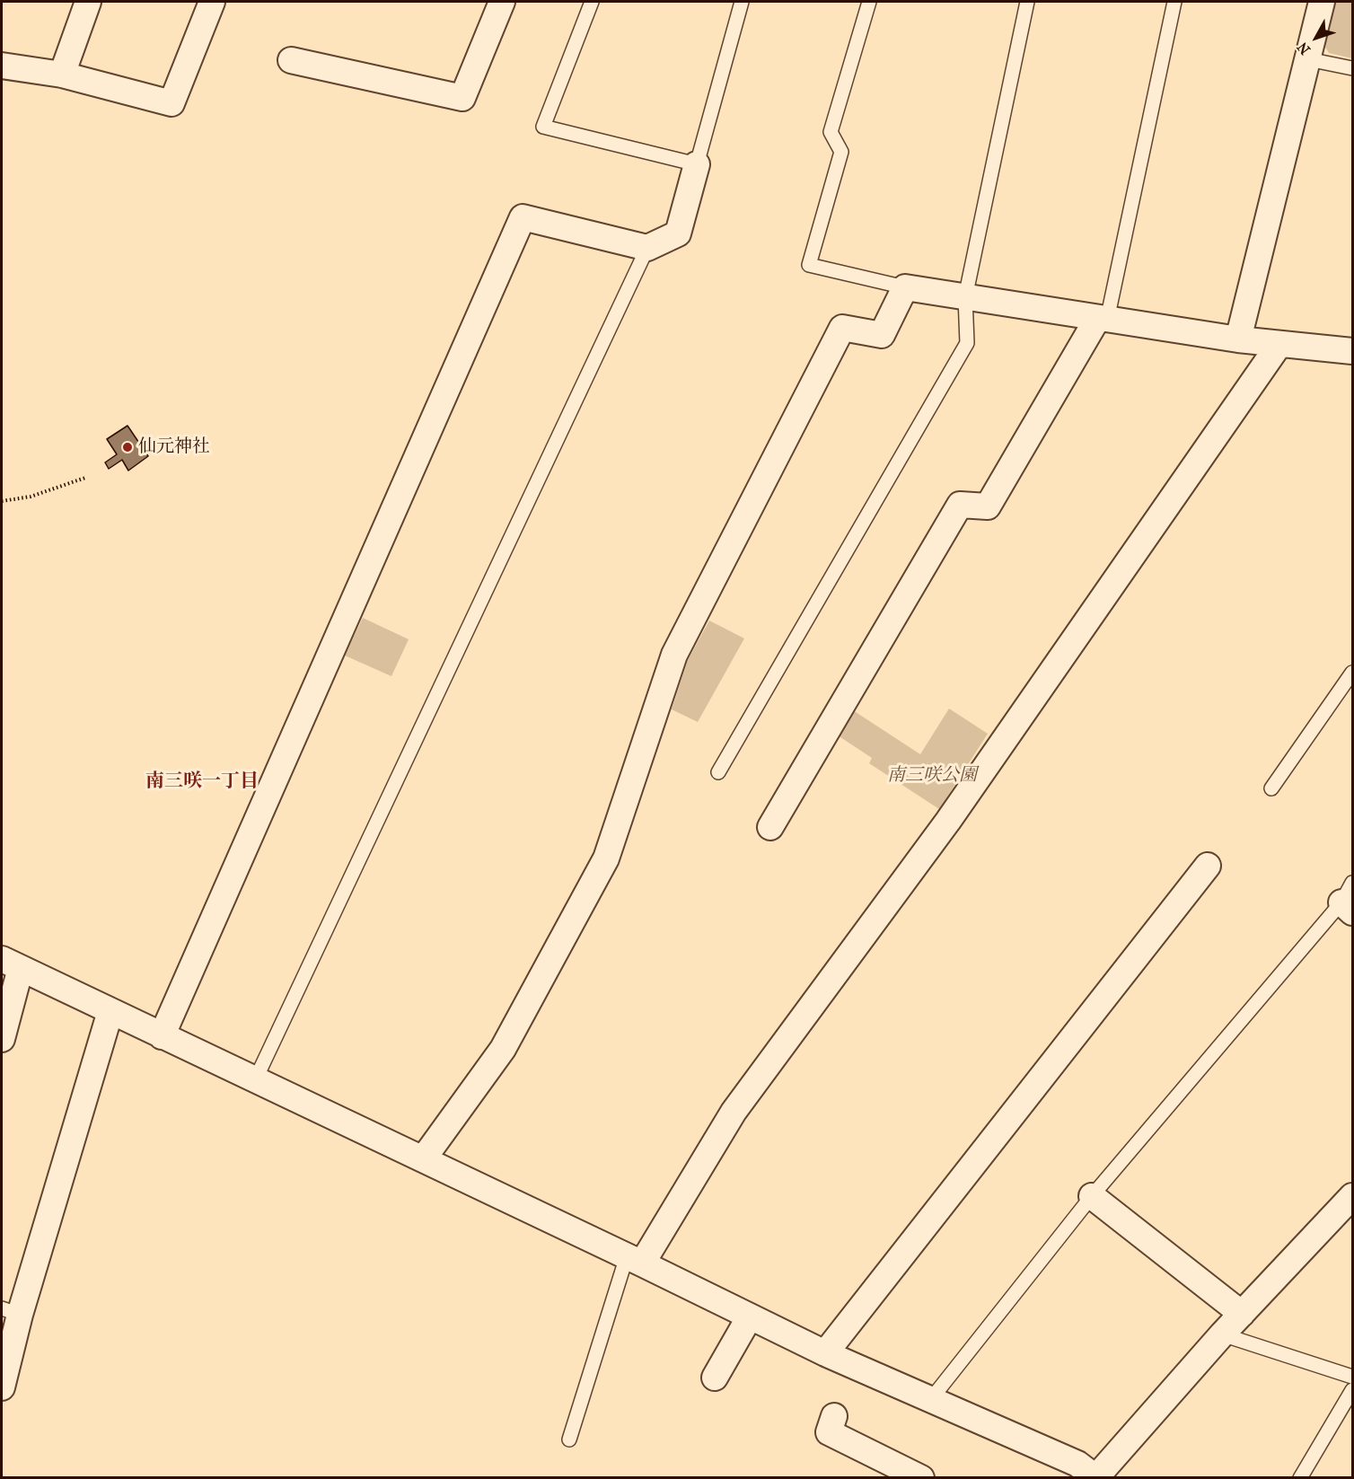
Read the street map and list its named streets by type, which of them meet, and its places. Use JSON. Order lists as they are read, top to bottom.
{
  "districts": ["南三咲一丁目"],
  "parks": ["南三咲公園"],
  "places": ["仙元神社"],
  "north": "bottom left"
}
